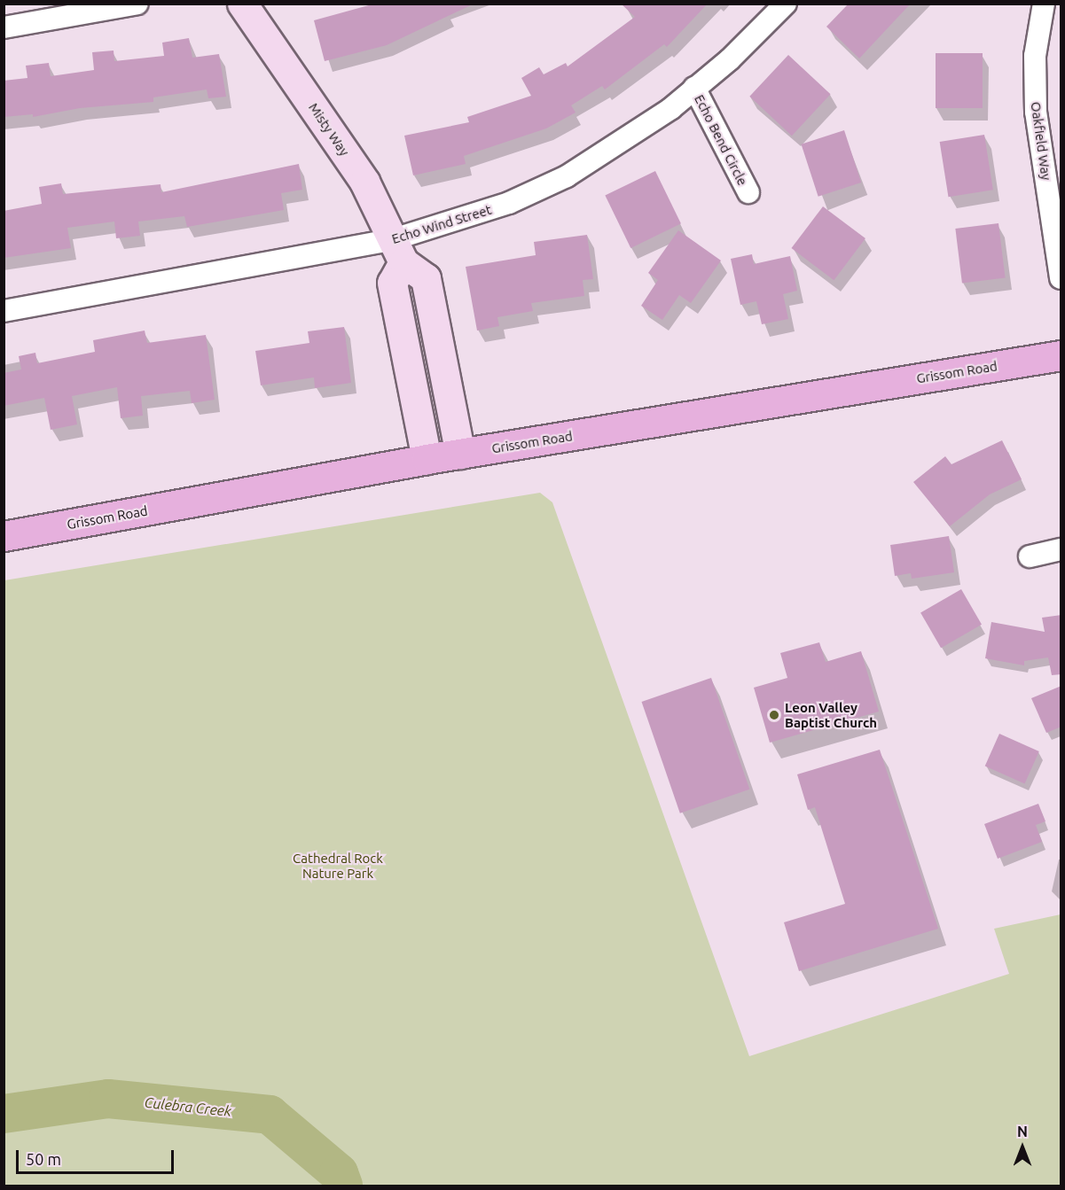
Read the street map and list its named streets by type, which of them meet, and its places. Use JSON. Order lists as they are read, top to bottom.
{
  "streets": {
    "main road": ["Grissom Road"],
    "street": [
      "Misty Way",
      "Echo Bend Circle",
      "Oakfield Way",
      "Echo Wind Street"
    ]
  },
  "crossings": [
    ["Misty Way", "Echo Wind Street"],
    ["Misty Way", "Grissom Road"],
    ["Echo Bend Circle", "Echo Wind Street"]
  ],
  "water": ["Culebra Creek"],
  "parks": ["Cathedral Rock Nature Park"],
  "places": ["Leon Valley Baptist Church"],
  "scale_bar": "50 m",
  "north": "top"
}
